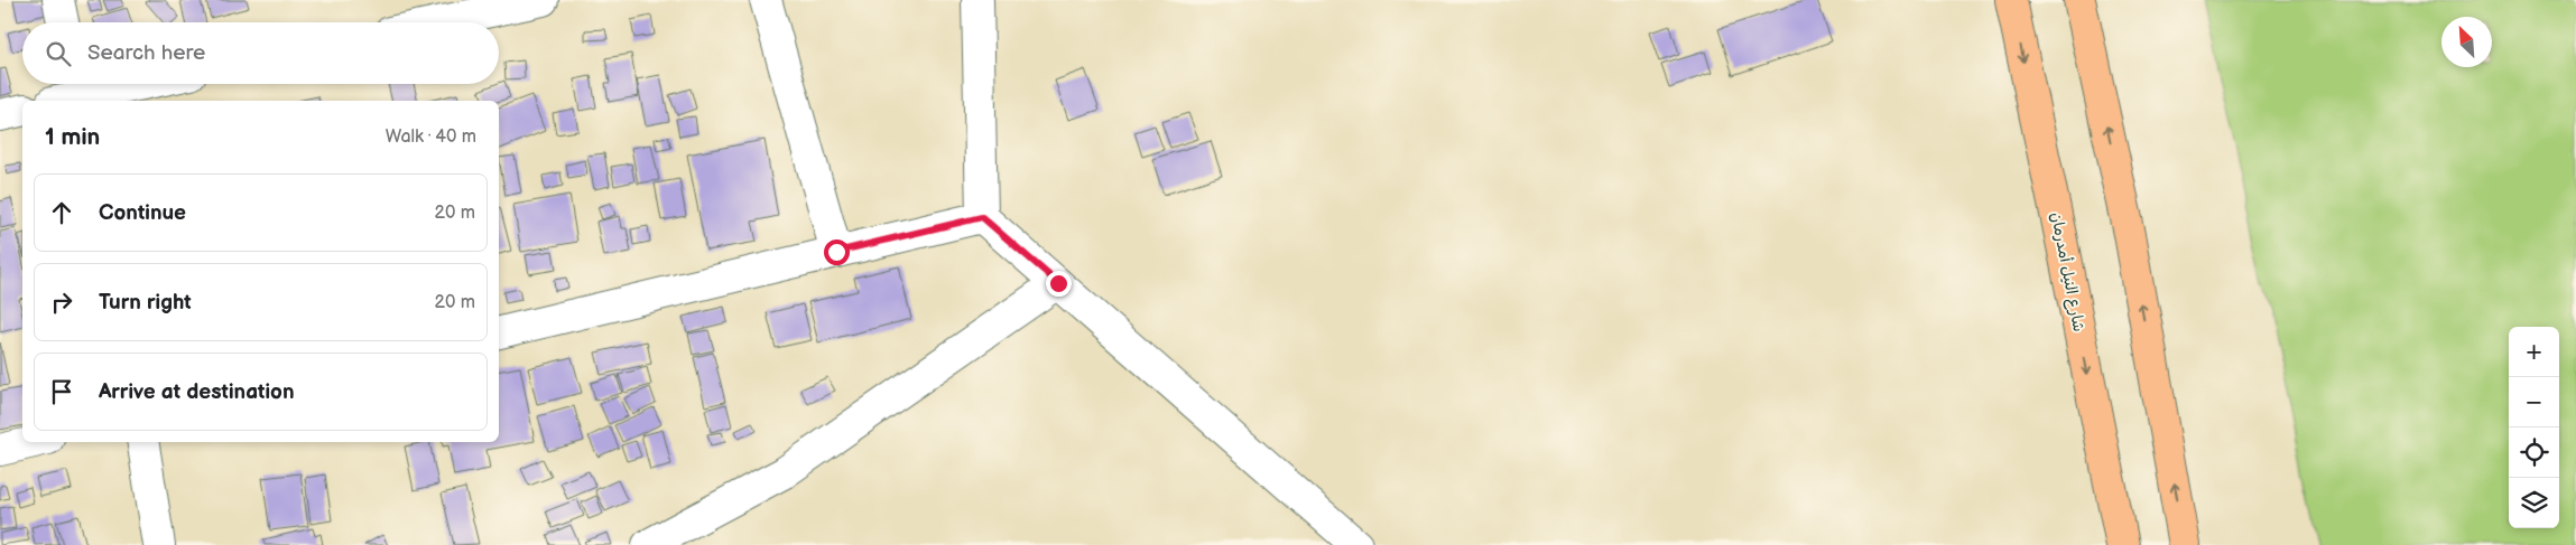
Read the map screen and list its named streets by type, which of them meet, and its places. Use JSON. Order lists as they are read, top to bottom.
{
  "streets": {
    "main road": ["شارع النيل أمدرمان"]
  },
  "north": "top left",
  "page": {
    "search": "Search here",
    "heading": ["1 min", "Walk · 40 m"],
    "list": [
      ["Continue", "20 m"],
      ["Turn right", "20 m"],
      "Arrive at destination"
    ],
    "map_buttons": ["+", "−"]
  }
}
